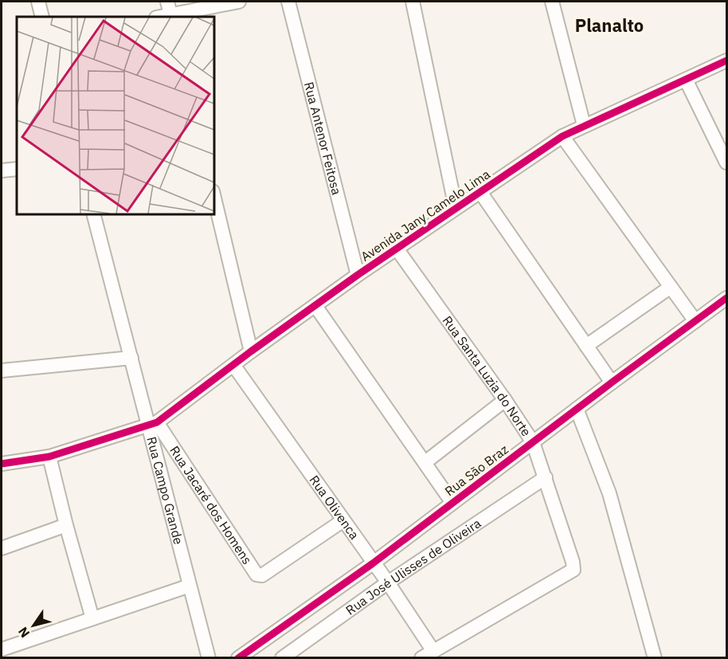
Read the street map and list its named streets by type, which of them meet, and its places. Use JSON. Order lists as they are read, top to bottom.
{
  "streets": {
    "street": [
      "Rua Antenor Feitosa",
      "Avenida Jany Camelo Lima",
      "Rua Santa Luzia do Norte",
      "Rua São Braz",
      "Rua Campo Grande",
      "Rua Jacaré dos Homens",
      "Rua Olivenca",
      "Rua José Ulisses de Oliveira"
    ]
  },
  "crossings": [
    ["Rua Antenor Feitosa", "Avenida Jany Camelo Lima"],
    ["Avenida Jany Camelo Lima", "Rua Santa Luzia do Norte"],
    ["Avenida Jany Camelo Lima", "Rua Campo Grande"],
    ["Avenida Jany Camelo Lima", "Rua Jacaré dos Homens"],
    ["Avenida Jany Camelo Lima", "Rua Olivenca"],
    ["Rua Santa Luzia do Norte", "Rua São Braz"],
    ["Rua Santa Luzia do Norte", "Rua Olivenca"],
    ["Rua Santa Luzia do Norte", "Rua José Ulisses de Oliveira"],
    ["Rua São Braz", "Rua Olivenca"],
    ["Rua Campo Grande", "Rua Jacaré dos Homens"],
    ["Rua Jacaré dos Homens", "Rua Olivenca"],
    ["Rua Olivenca", "Rua José Ulisses de Oliveira"]
  ],
  "districts": ["Planalto"],
  "north": "bottom left"
}
